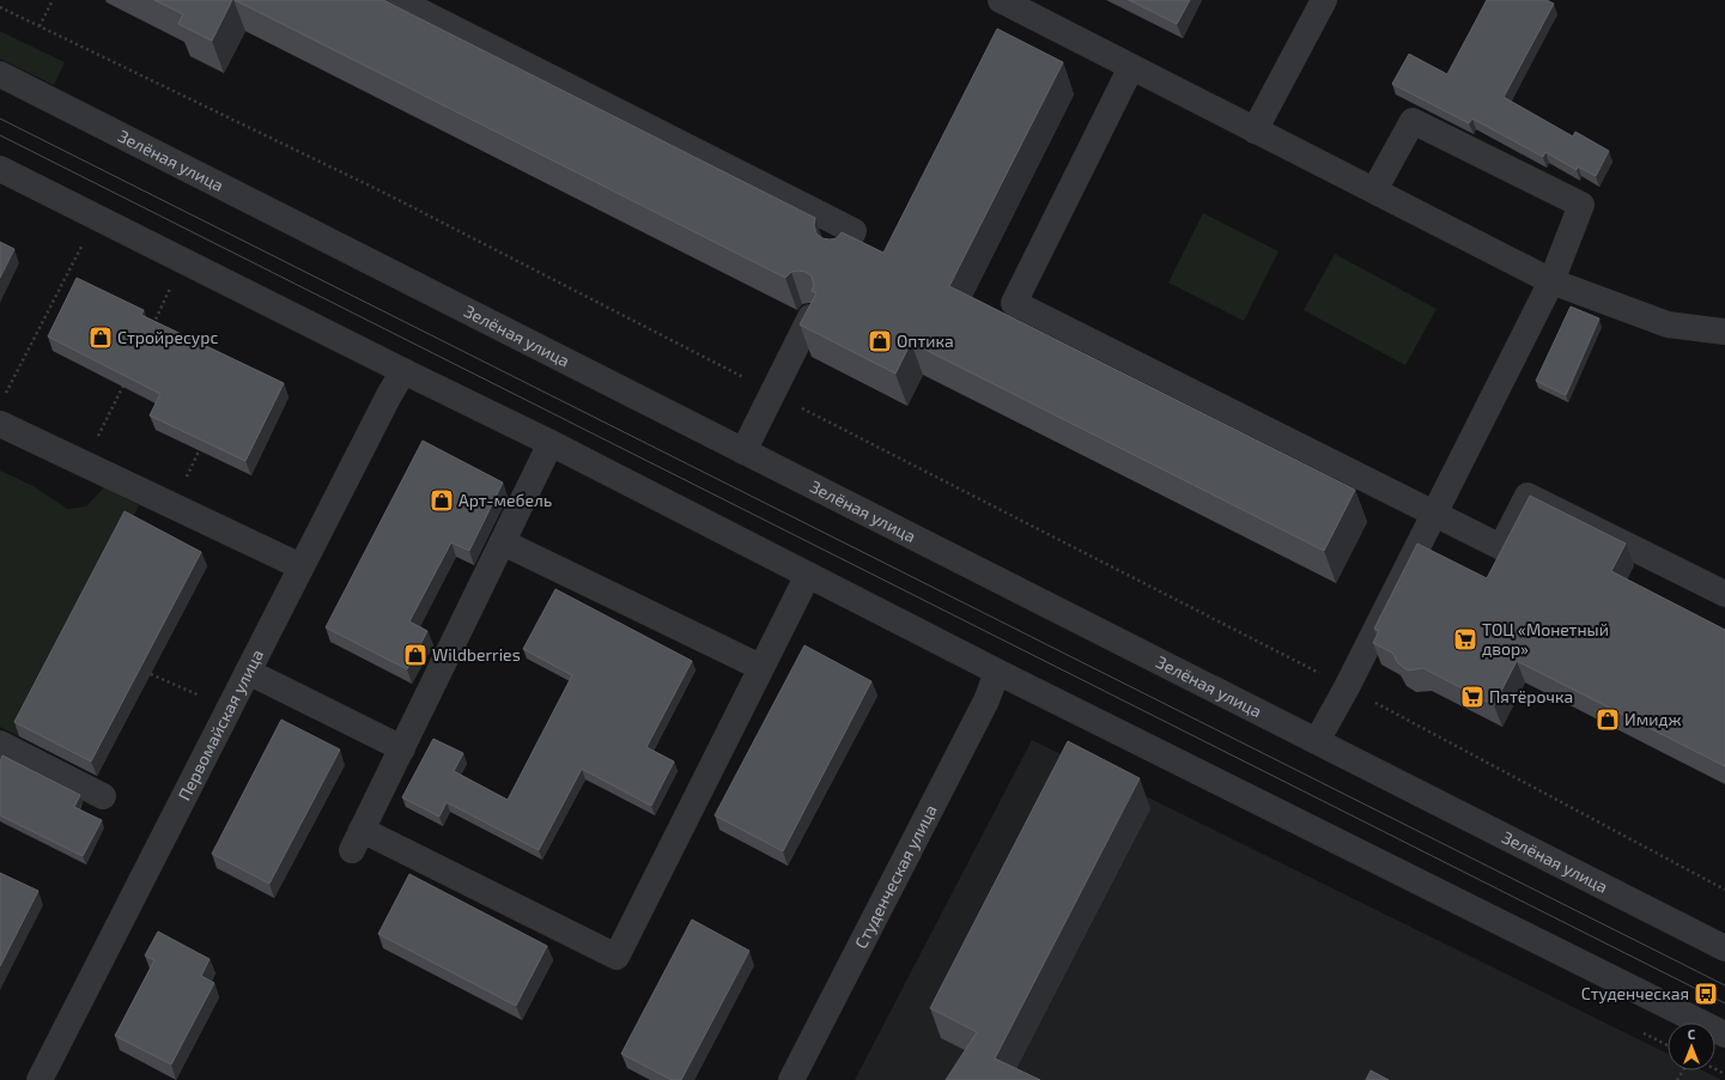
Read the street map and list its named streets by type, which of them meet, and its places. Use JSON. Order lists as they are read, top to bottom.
{
  "streets": {
    "street": ["Зелёная улица", "Первомайская улица", "Студенческая улица"]
  },
  "places": {
    "shop": [
      "Стройресурс",
      "Оптика",
      "Арт-мебель",
      "Wildberries",
      "Имидж"
    ],
    "supermarket": ["ТОЦ «Монетный двор»", "Пятёрочка"],
    "bus stop": ["Студенческая"]
  },
  "north": "top"
}
